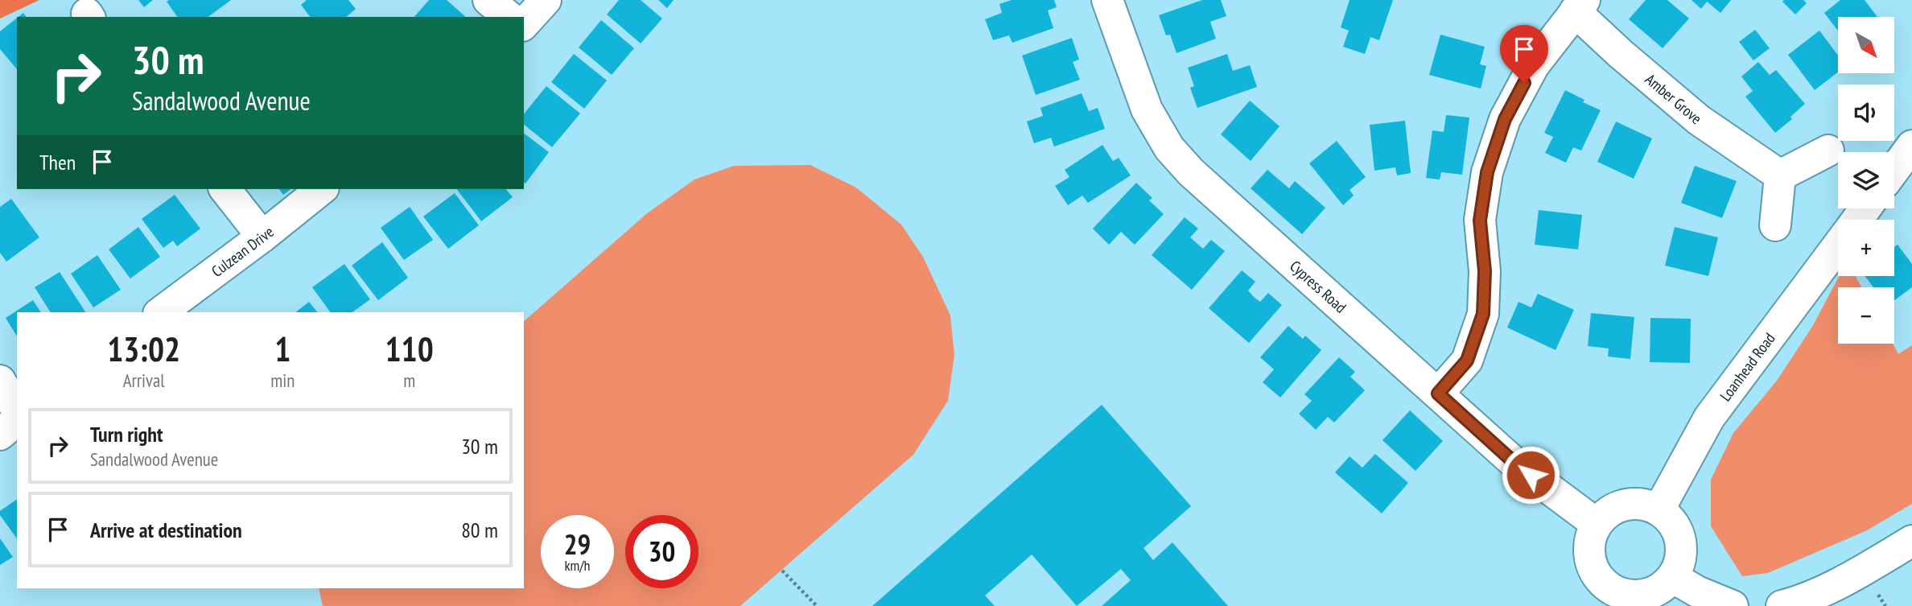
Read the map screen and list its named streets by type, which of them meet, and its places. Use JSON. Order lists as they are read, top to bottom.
{
  "streets": {
    "street": [
      "Amber Grove",
      "Culzean Drive",
      "Cypress Road",
      "Loanhead Road"
    ]
  },
  "crossings": [
    ["Cypress Road", "Loanhead Road"]
  ],
  "north": "bottom right",
  "page": {
    "map_buttons": ["+", "−"],
    "turn": ["30 m", "Sandalwood Avenue"],
    "then": "Then",
    "eta": [
      "13:02",
      "Arrival",
      "1",
      "min",
      "110",
      "m"
    ],
    "list": [
      {
        "name": "Turn right",
        "note": "Sandalwood Avenue",
        "value": "30 m"
      },
      {
        "name": "Arrive at destination",
        "value": "80 m"
      }
    ],
    "speed": "29 km/h",
    "limit": "30"
  }
}
